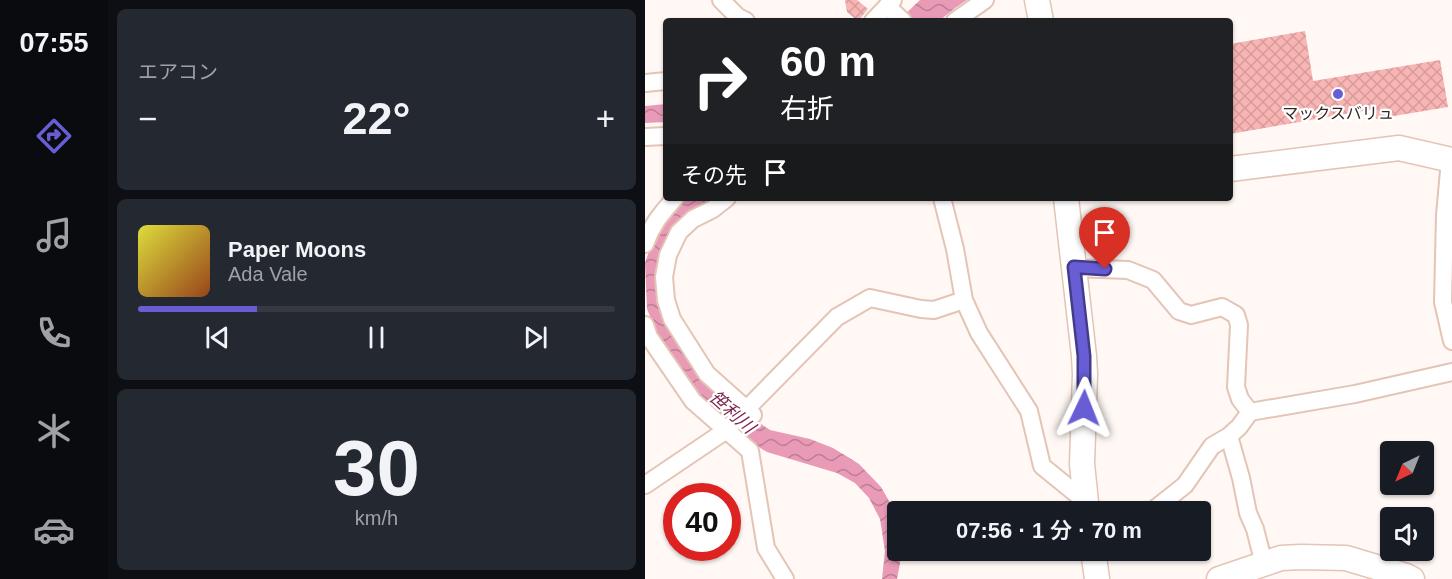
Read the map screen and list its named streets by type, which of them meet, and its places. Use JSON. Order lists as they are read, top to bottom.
{
  "water": ["笹利川"],
  "places": ["マックスバリュ"],
  "north": "bottom left",
  "page": {
    "tabs": "07:55",
    "tile": [
      "エアコン",
      ["30", "km/h"]
    ],
    "turn": ["60 m", "右折"],
    "heat": ["−", "22°", "+"],
    "then": "その先",
    "song": ["Paper Moons", "Ada Vale"],
    "limit": "40",
    "trip": "07:56 · 1 分 · 70 m"
  }
}
